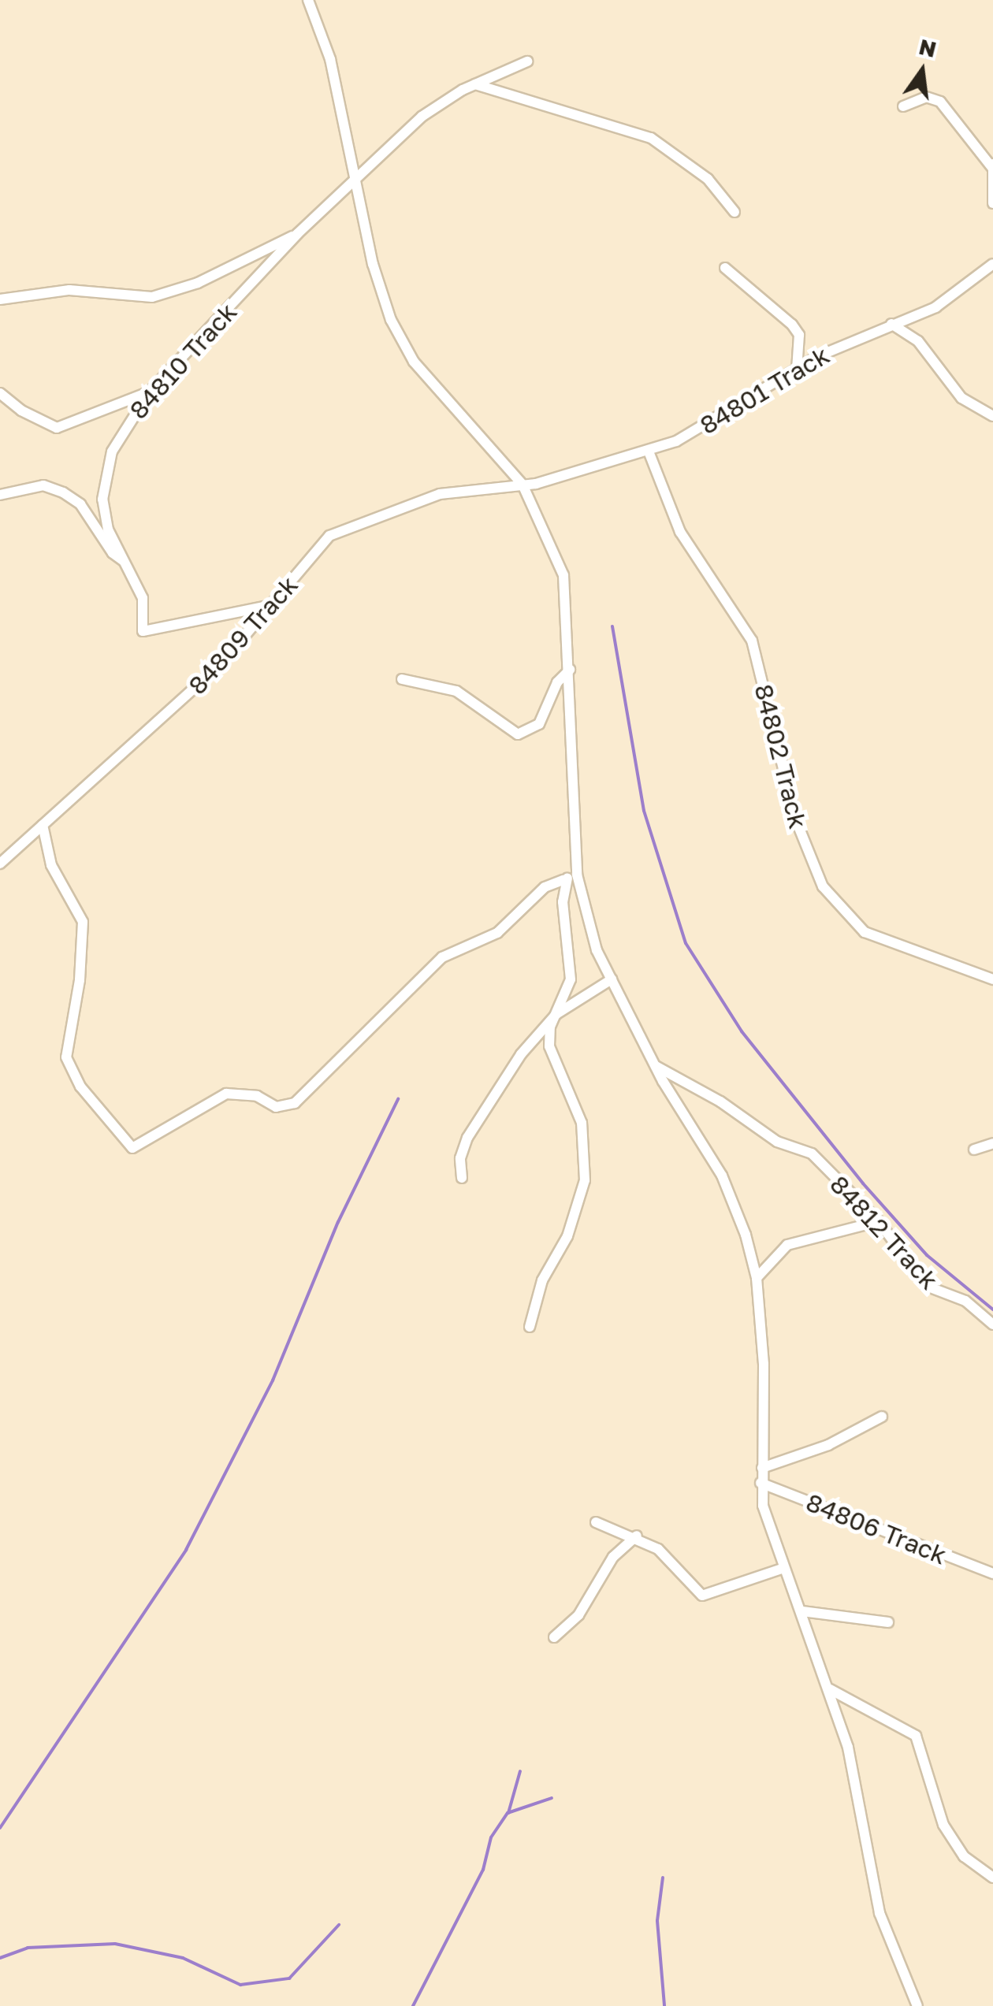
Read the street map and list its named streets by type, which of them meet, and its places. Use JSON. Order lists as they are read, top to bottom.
{
  "streets": {
    "street": [
      "84810 Track",
      "84801 Track",
      "84809 Track",
      "84802 Track",
      "84812 Track",
      "84806 Track"
    ]
  },
  "crossings": [
    ["84810 Track", "84809 Track"],
    ["84801 Track", "84809 Track"],
    ["84801 Track", "84802 Track"]
  ],
  "north": "top"
}
